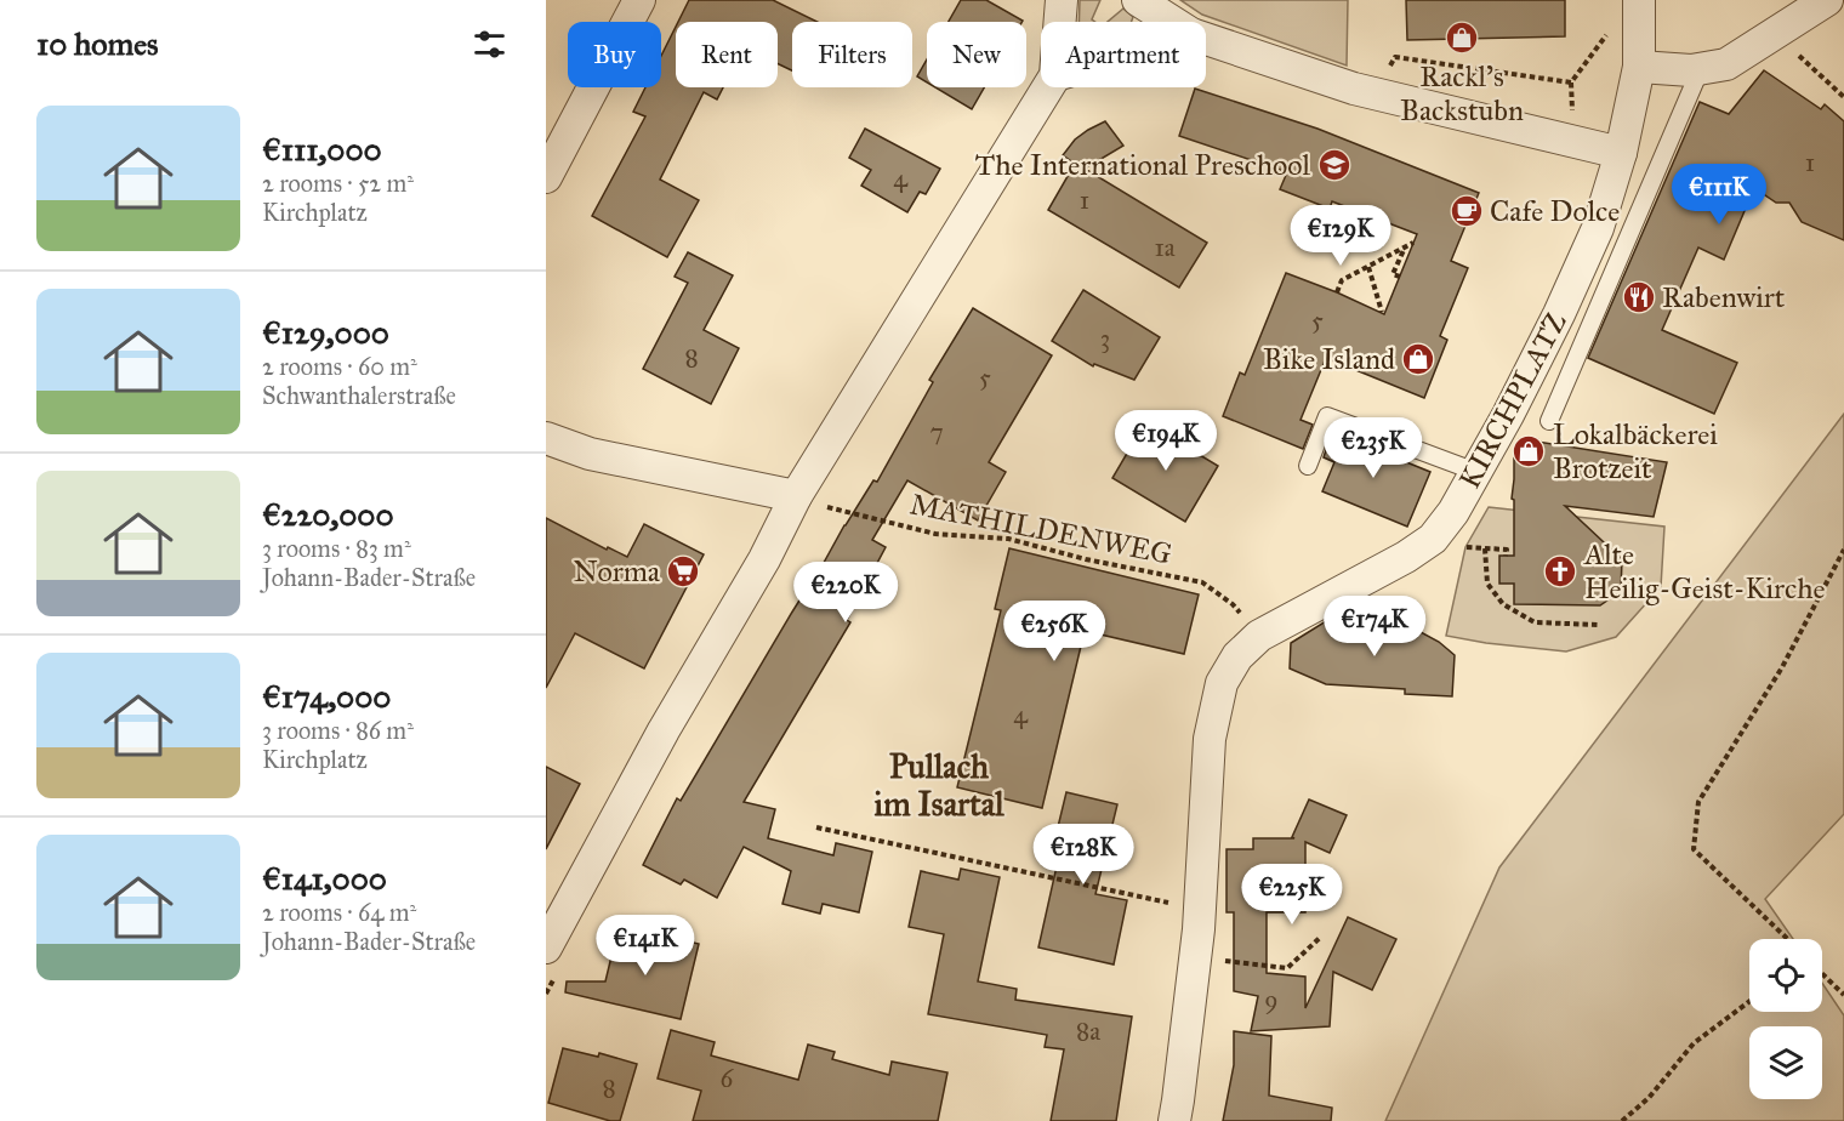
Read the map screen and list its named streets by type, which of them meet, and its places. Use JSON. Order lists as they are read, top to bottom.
{
  "streets": {
    "street": ["KIRCHPLATZ"],
    "path": ["MATHILDENWEG"]
  },
  "crossings": [
    ["KIRCHPLATZ", "MATHILDENWEG"]
  ],
  "districts": ["Pullach im Isartal"],
  "places": {
    "shop": ["Rackl's Backstubn", "Bike Island", "Lokalbäckerei Brotzeit"],
    "school or university": ["The International Preschool"],
    "cafe": ["Cafe Dolce"],
    "restaurant": ["Rabenwirt"],
    "supermarket": ["Norma"],
    "church": ["Alte Heilig-Geist-Kirche"]
  },
  "house_numbers": [
    "1",
    "4",
    "1",
    "1a",
    "5",
    "3",
    "8",
    "5",
    "7",
    "4",
    "9",
    "8a",
    "6",
    "8"
  ],
  "page": {
    "heading": "10 homes",
    "chip": [
      "Buy",
      "Rent",
      "Filters",
      "New",
      "Apartment"
    ],
    "list": [
      {
        "name": "€111,000",
        "note": "2 rooms · 52 m² · Kirchplatz"
      },
      {
        "name": "€129,000",
        "note": "2 rooms · 60 m² · Schwanthalerstraße"
      },
      {
        "name": "€220,000",
        "note": "3 rooms · 83 m² · Johann-Bader-Straße"
      },
      {
        "name": "€174,000",
        "note": "3 rooms · 86 m² · Kirchplatz"
      },
      {
        "name": "€141,000",
        "note": "2 rooms · 64 m² · Johann-Bader-Straße"
      }
    ],
    "price": [
      "€111K",
      "€129K",
      "€194K",
      "€235K",
      "€220K",
      "€174K",
      "€256K",
      "€128K",
      "€225K",
      "€141K"
    ]
  }
}
